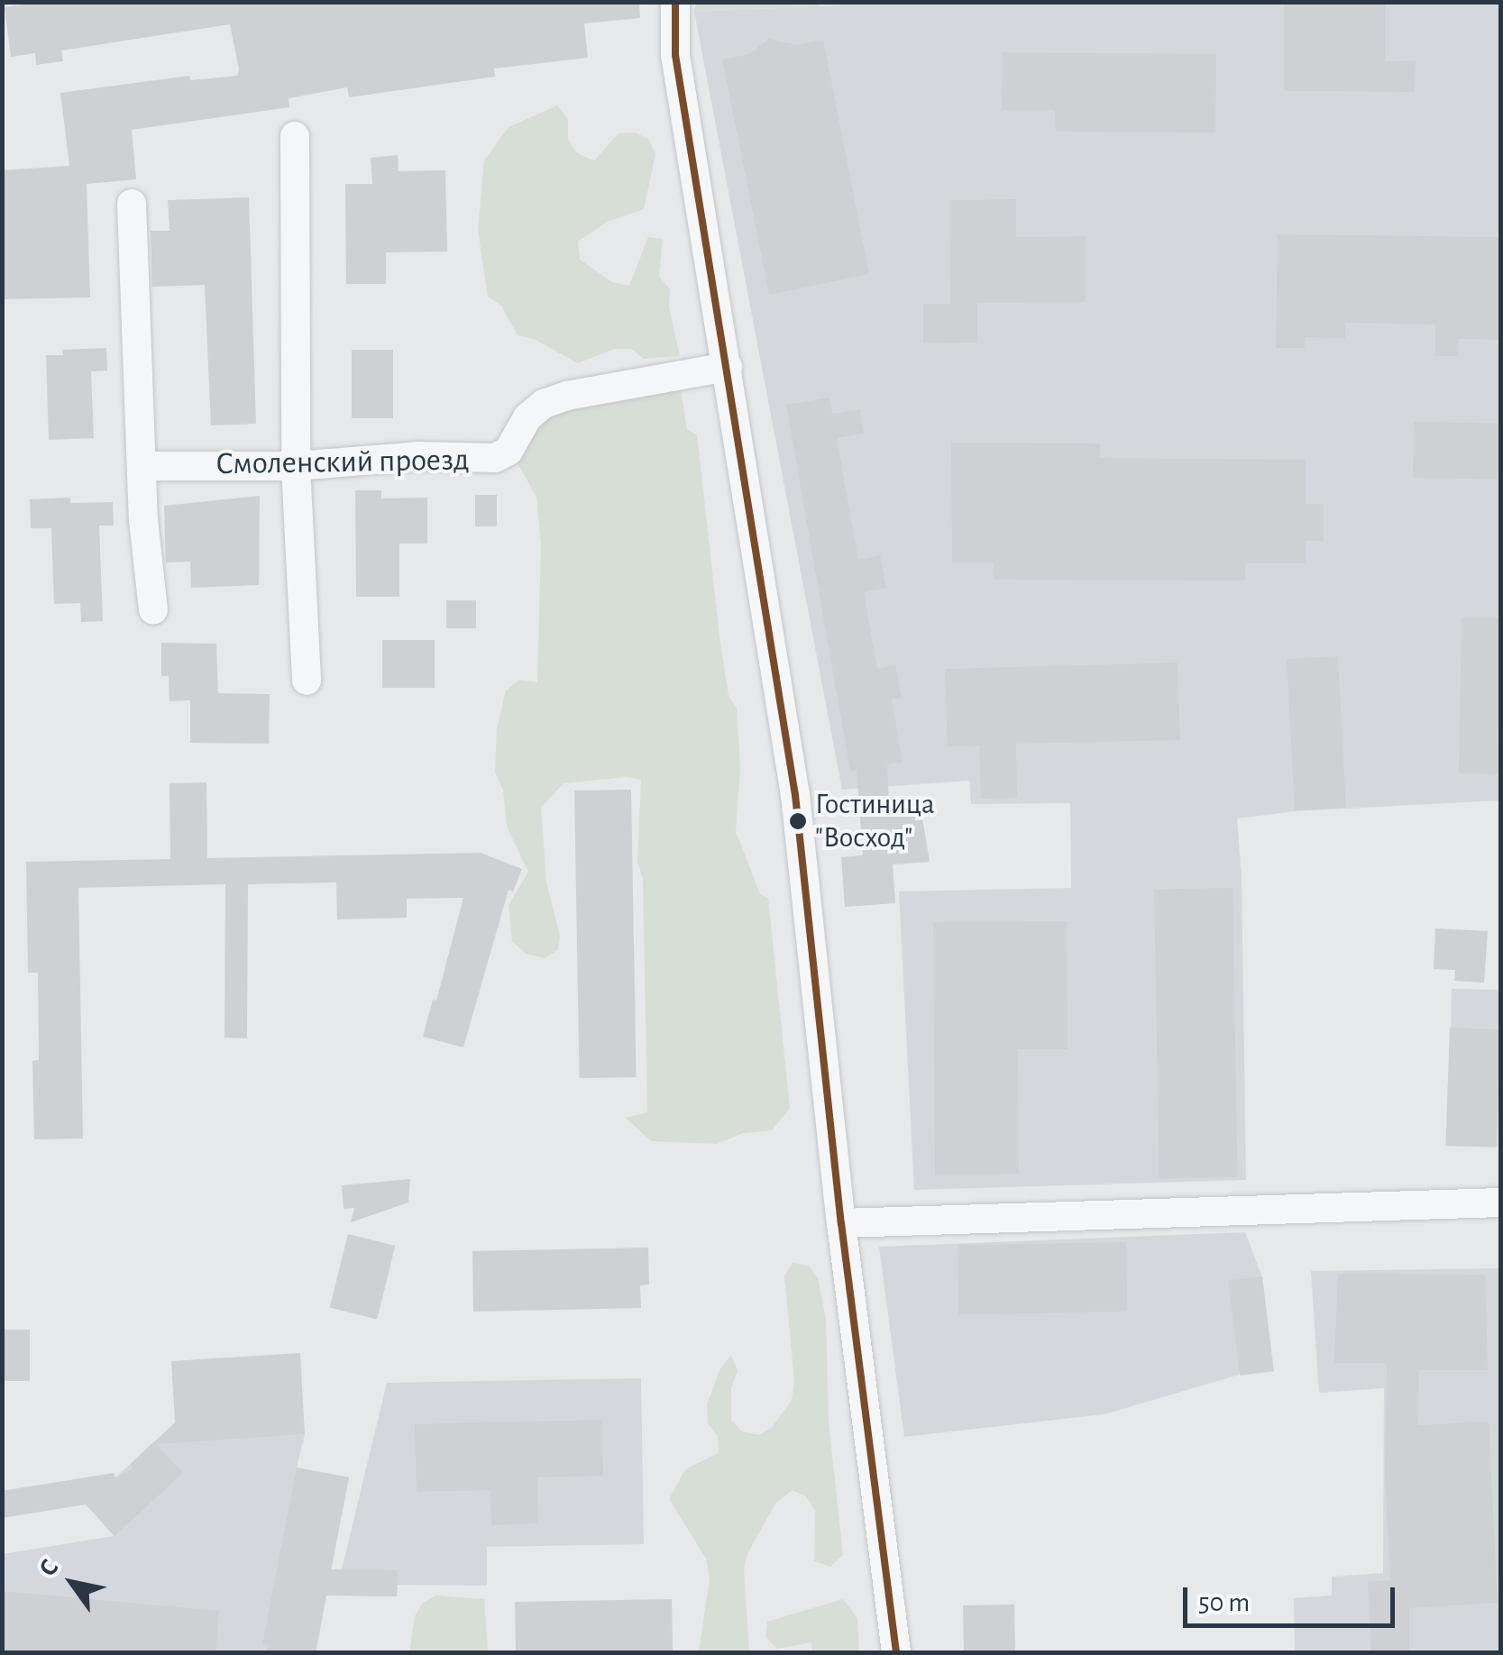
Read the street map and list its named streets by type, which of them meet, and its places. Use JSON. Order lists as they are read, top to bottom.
{
  "streets": {
    "street": ["Смоленский проезд"]
  },
  "places": ["Гостиница \"Восход\""],
  "scale_bar": "50 m",
  "north": "top left"
}
